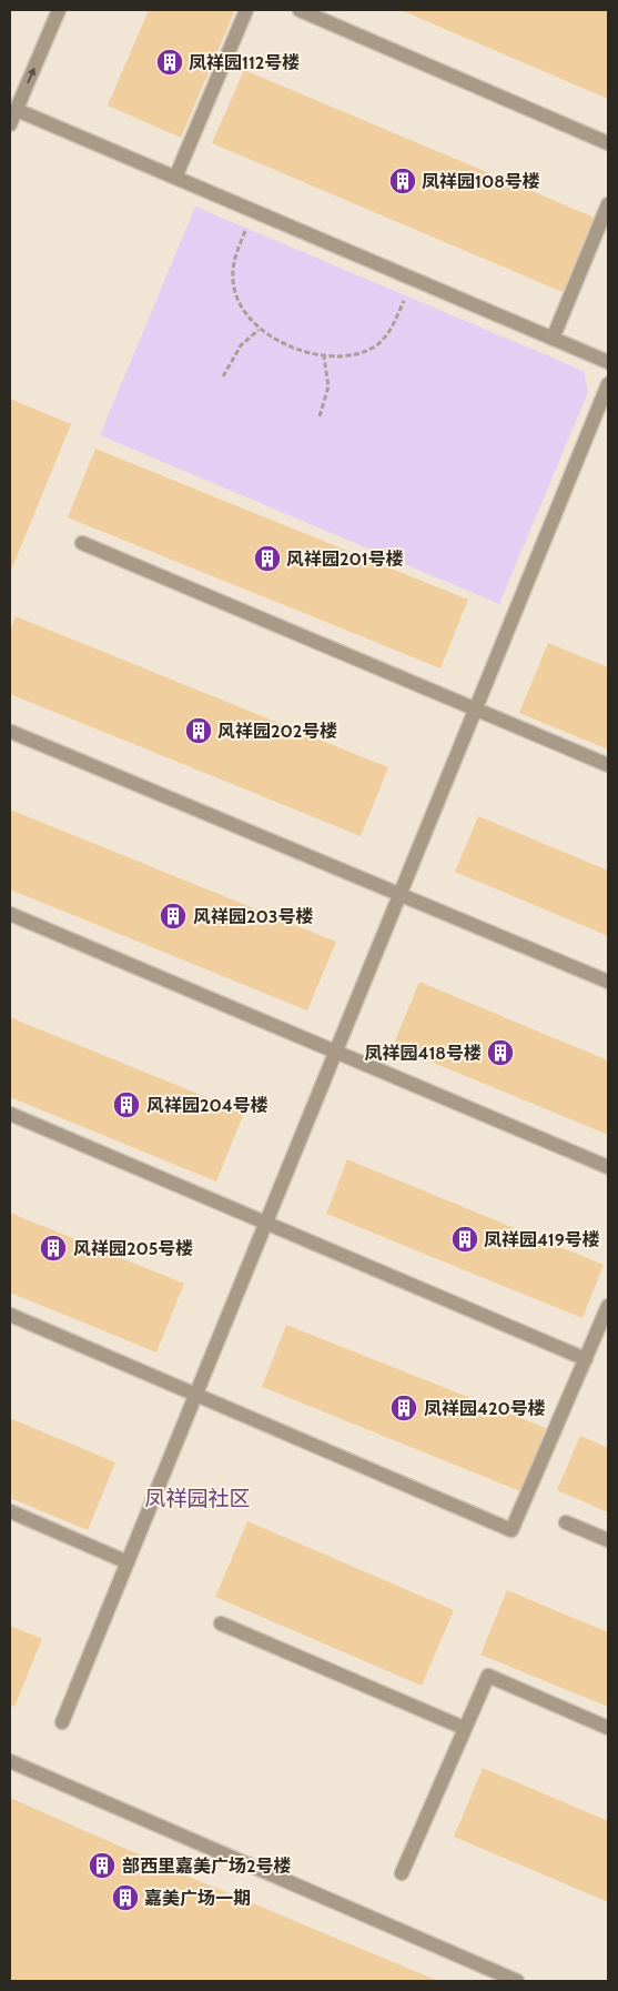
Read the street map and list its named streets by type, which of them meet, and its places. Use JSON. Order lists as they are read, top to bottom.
{
  "districts": ["凤祥园社区"],
  "places": {
    "building": [
      "凤祥园112号楼",
      "凤祥园108号楼",
      "风祥园201号楼",
      "风祥园202号楼",
      "风祥园203号楼",
      "凤祥园418号楼",
      "风祥园204号楼",
      "凤祥园419号楼",
      "风祥园205号楼",
      "凤祥园420号楼",
      "部西里嘉美广场2号楼",
      "嘉美广场一期"
    ]
  }
}
